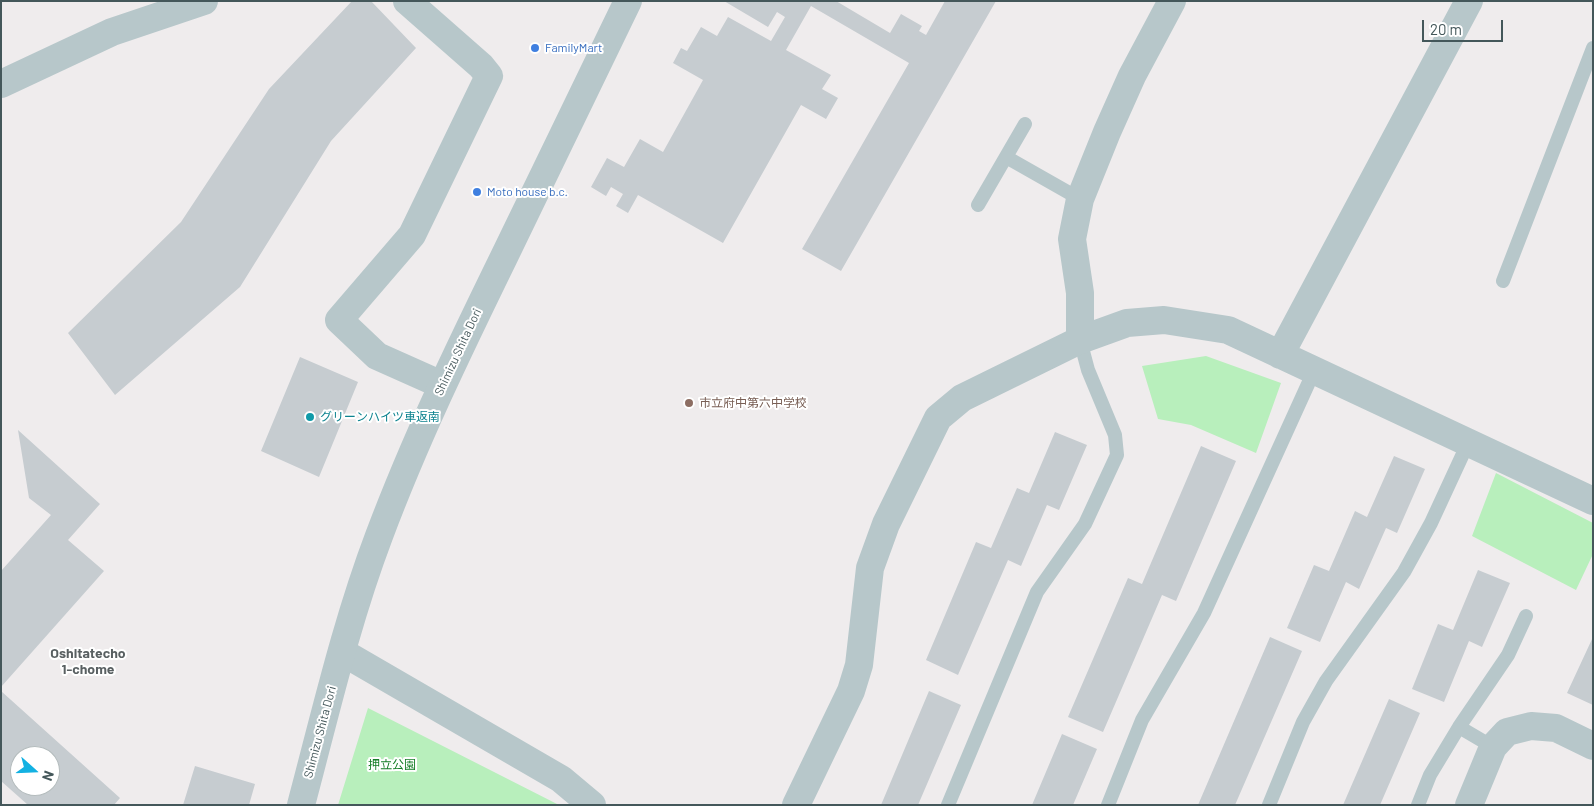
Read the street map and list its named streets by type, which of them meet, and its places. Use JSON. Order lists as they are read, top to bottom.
{
  "streets": {
    "street": ["Shimizu Shita Dori"]
  },
  "districts": ["Oshitatecho 1-chome"],
  "parks": ["押立公園"],
  "places": [
    "FamilyMart",
    "Moto house b.c.",
    "市立府中第六中学校",
    "グリーンハイツ車返南"
  ],
  "scale_bar": "20 m",
  "north": "right"
}
